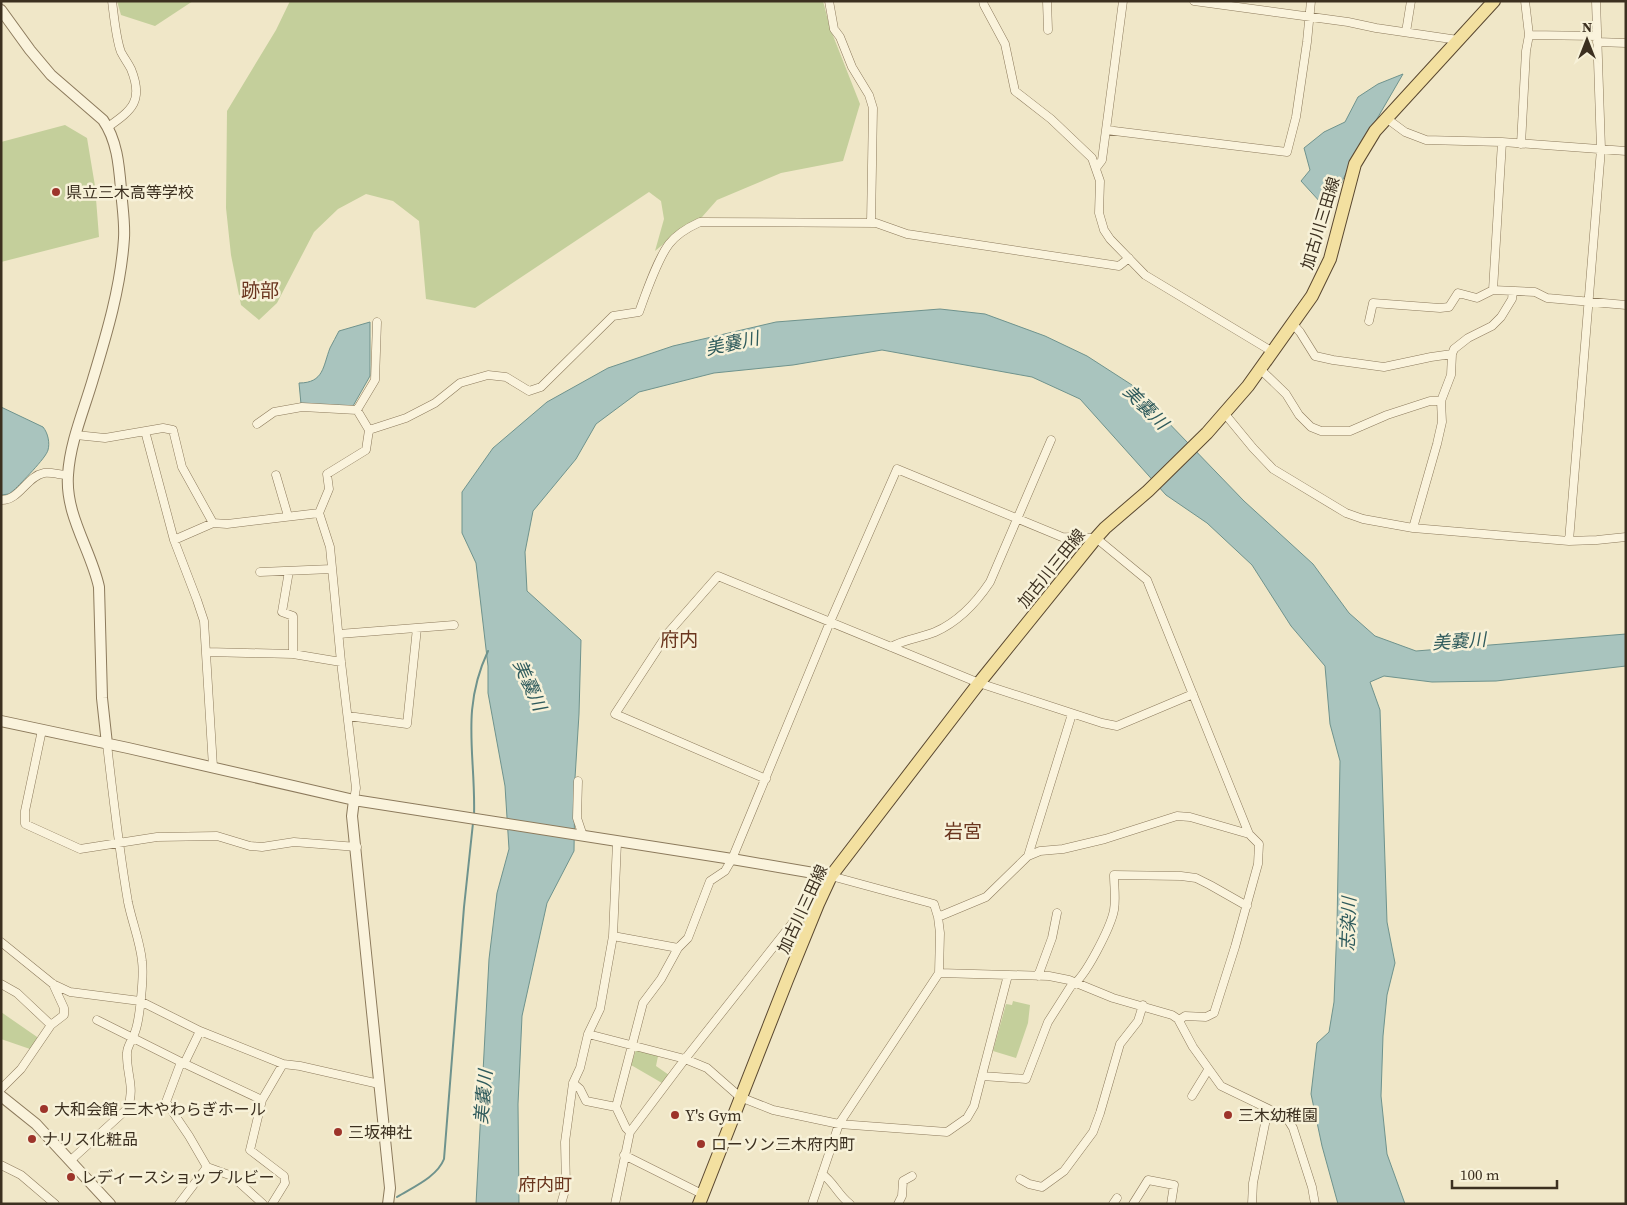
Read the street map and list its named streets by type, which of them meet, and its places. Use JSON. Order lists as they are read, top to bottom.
{
  "streets": {
    "main road": ["加古川三田線"]
  },
  "districts": [
    "跡部",
    "府内",
    "岩宮",
    "府内町"
  ],
  "water": ["美嚢川", "志染川"],
  "places": [
    "県立三木高等学校",
    "大和会館 三木やわらぎホール",
    "Y's Gym",
    "三木幼稚園",
    "三坂神社",
    "ナリス化粧品",
    "ローソン三木府内町",
    "レディースショップ ルビー"
  ],
  "scale_bar": "100 m",
  "north": "top"
}
